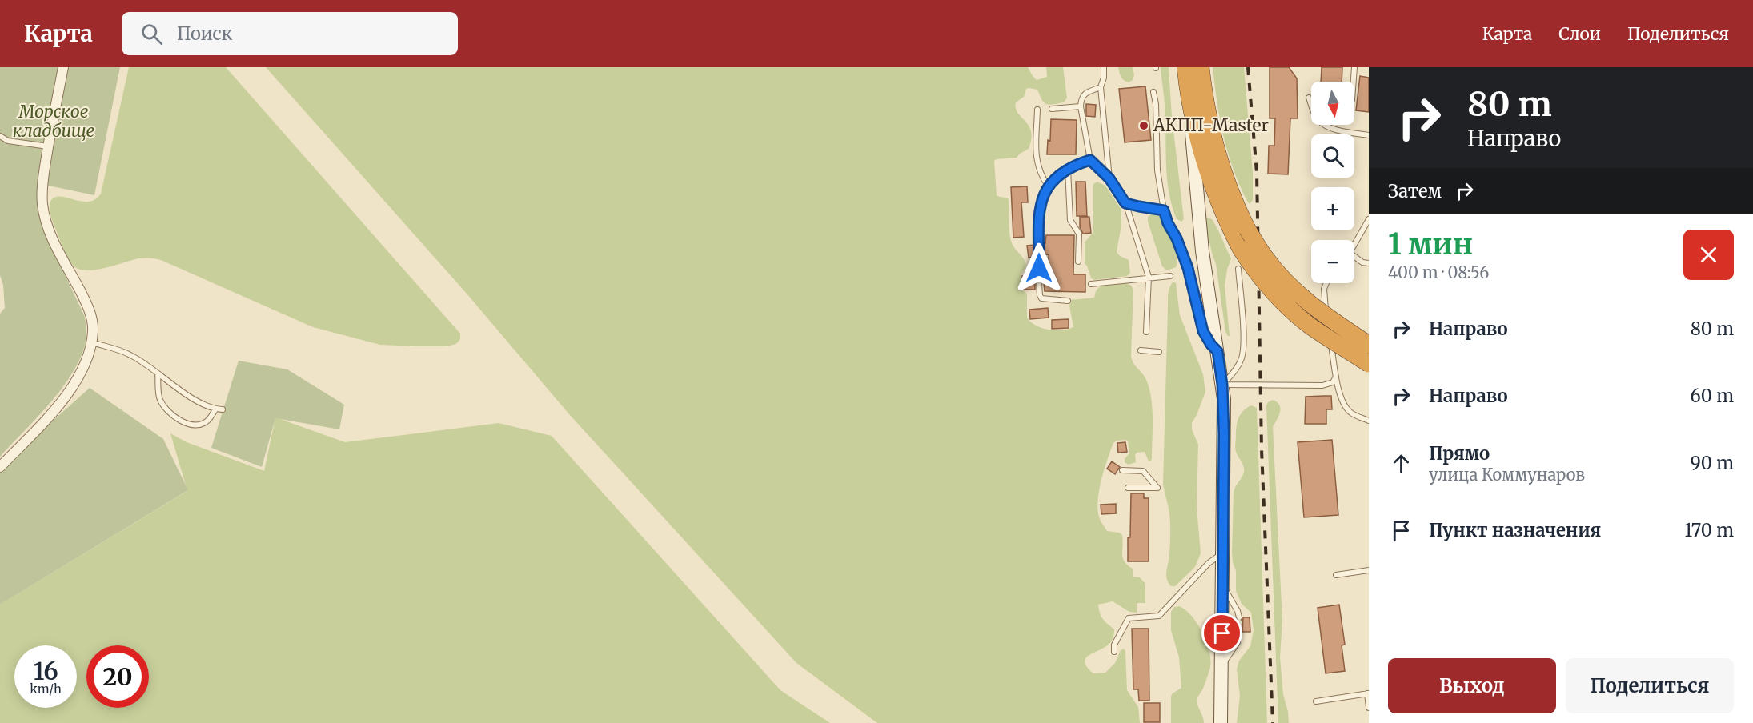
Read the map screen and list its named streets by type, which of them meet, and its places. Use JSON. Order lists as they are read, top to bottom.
{
  "parks": ["Морское кладбище"],
  "places": ["АКПП-Master"],
  "north": "bottom",
  "page": {
    "header": "Карта",
    "search": "Поиск",
    "nav": ["Карта", "Слои", "Поделиться"],
    "turn": ["80 m", "Направо"],
    "map_buttons": ["+", "−"],
    "then": "Затем",
    "heading": ["1 мин", "400 m · 08:56"],
    "list": [
      {
        "name": "Направо",
        "value": "80 m"
      },
      {
        "name": "Направо",
        "value": "60 m"
      },
      {
        "name": "Прямо",
        "note": "улица Коммунаров",
        "value": "90 m"
      },
      {
        "name": "Пункт назначения",
        "value": "170 m"
      }
    ],
    "speed": "16 km/h",
    "limit": "20",
    "buttons": ["Выход", "Поделиться"]
  }
}
